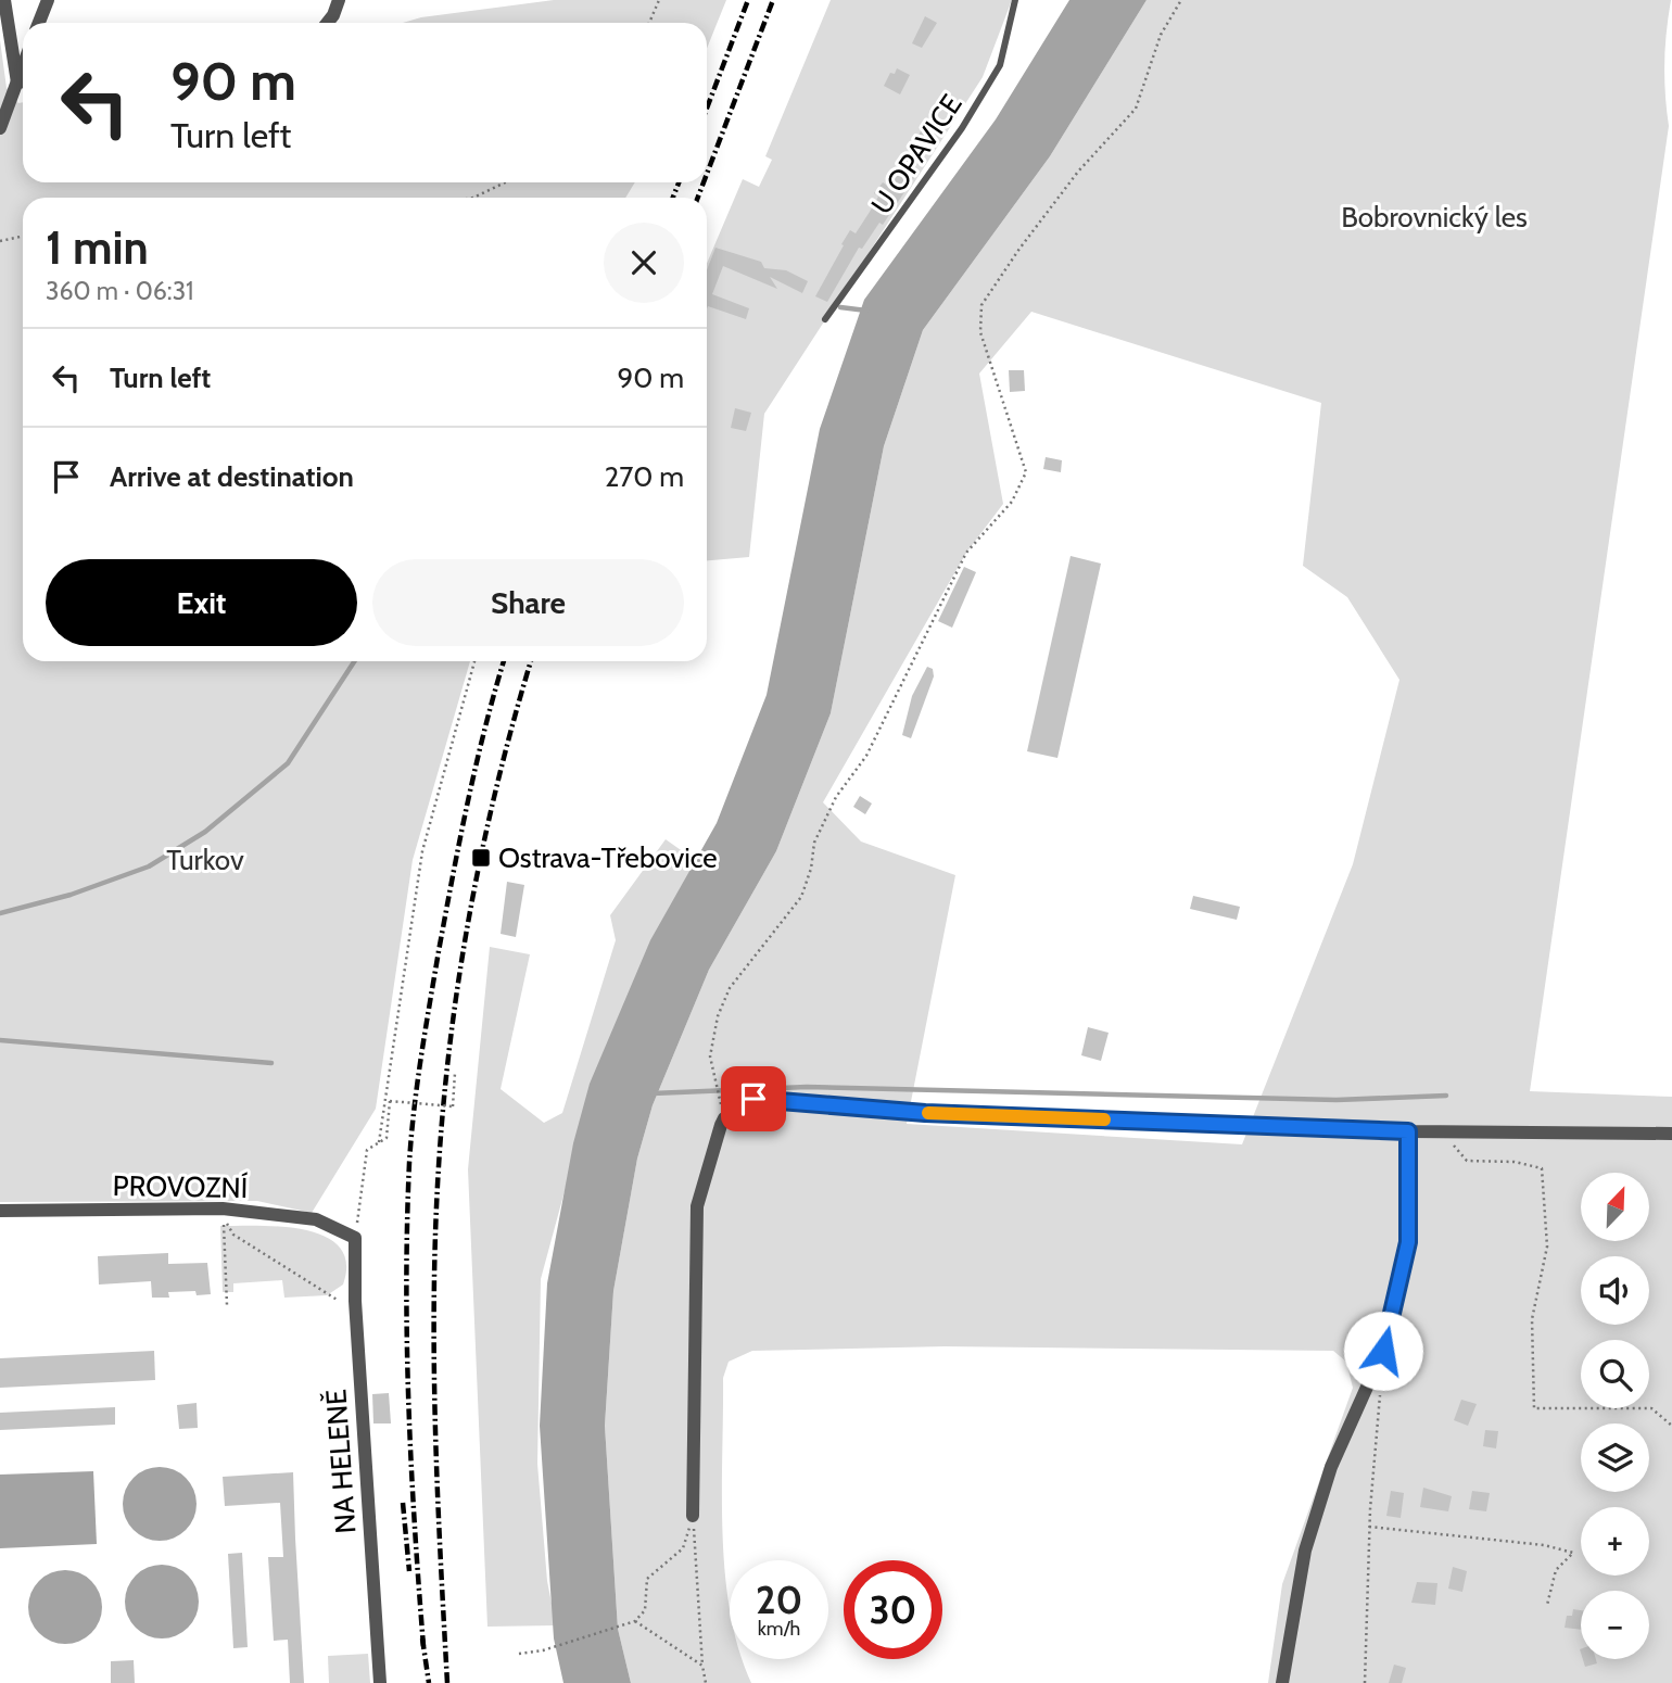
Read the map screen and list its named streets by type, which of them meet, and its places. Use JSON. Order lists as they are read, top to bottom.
{
  "streets": {
    "street": ["PROVOZNÍ", "NA HELENĚ"],
    "lane": ["U OPAVICE"]
  },
  "crossings": [
    ["PROVOZNÍ", "NA HELENĚ"]
  ],
  "parks": ["Bobrovnický les", "Turkov"],
  "places": {
    "transit": ["Ostrava-Třebovice"]
  },
  "north": "top right",
  "page": {
    "turn": ["90 m", "Turn left"],
    "heading": ["1 min", "360 m · 06:31"],
    "list": [
      {
        "name": "Turn left",
        "value": "90 m"
      },
      {
        "name": "Arrive at destination",
        "value": "270 m"
      }
    ],
    "buttons": ["Exit", "Share"],
    "map_buttons": ["+", "−"],
    "speed": "20 km/h",
    "limit": "30"
  }
}
